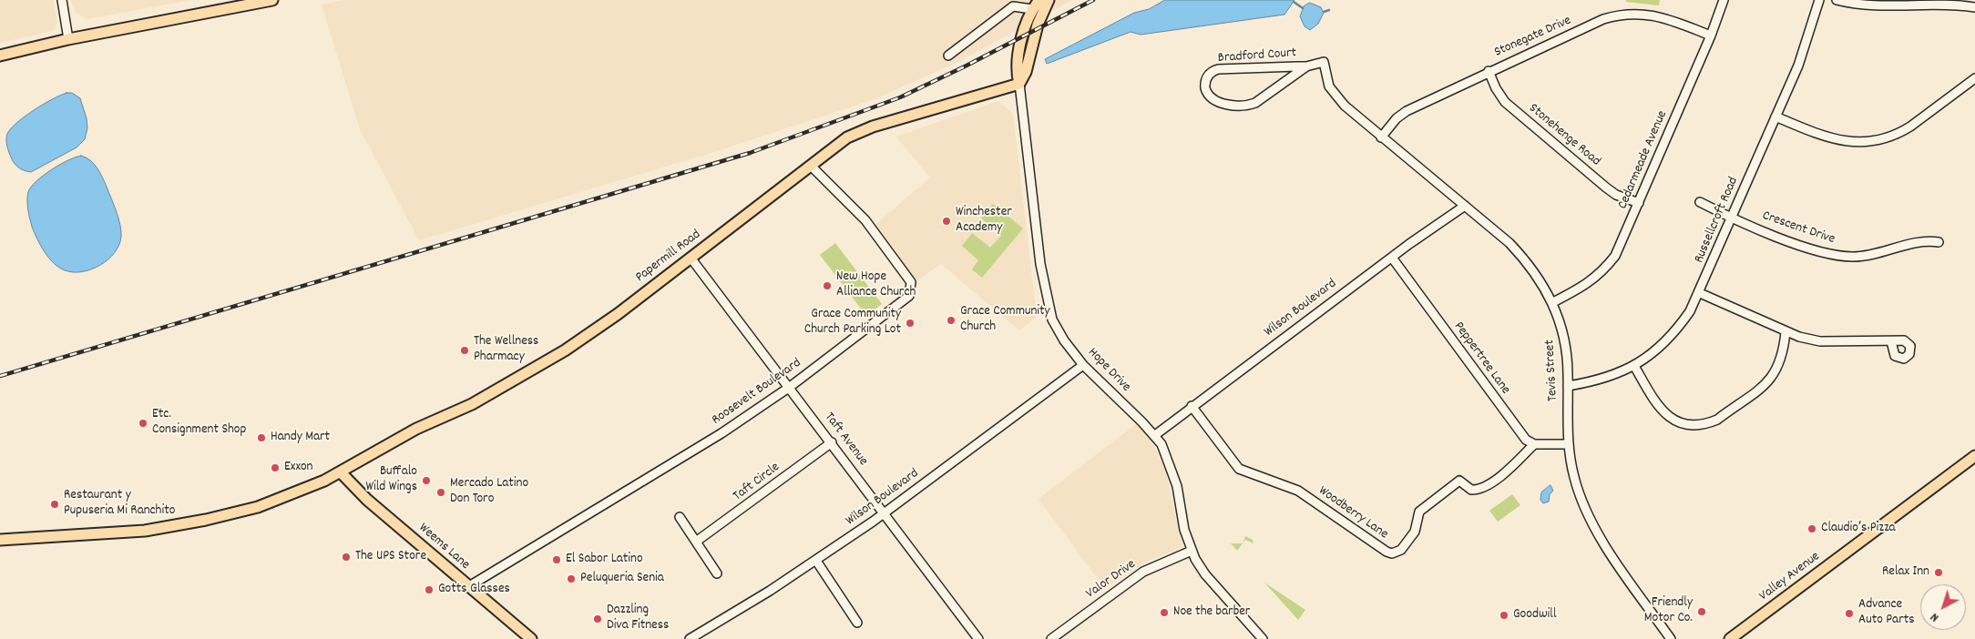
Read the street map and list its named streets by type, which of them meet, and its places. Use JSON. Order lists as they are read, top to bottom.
{
  "streets": {
    "main road": ["Papermill Road", "Weems Lane", "Valley Avenue"],
    "street": [
      "Stonegate Drive",
      "Bradford Court",
      "Stonehenge Road",
      "Cedarmeade Avenue",
      "Russellcroft Road",
      "Crescent Drive",
      "Wilson Boulevard",
      "Peppertree Lane",
      "Hope Drive",
      "Tevis Street",
      "Roosevelt Boulevard",
      "Taft Avenue",
      "Taft Circle",
      "Woodberry Lane",
      "Valor Drive"
    ]
  },
  "crossings": [
    ["Stonegate Drive", "Stonehenge Road"],
    ["Stonegate Drive", "Cedarmeade Avenue"],
    ["Stonegate Drive", "Tevis Street"],
    ["Bradford Court", "Tevis Street"],
    ["Stonehenge Road", "Cedarmeade Avenue"],
    ["Cedarmeade Avenue", "Tevis Street"],
    ["Russellcroft Road", "Crescent Drive"],
    ["Russellcroft Road", "Tevis Street"],
    ["Papermill Road", "Hope Drive"],
    ["Papermill Road", "Roosevelt Boulevard"],
    ["Papermill Road", "Taft Avenue"],
    ["Papermill Road", "Weems Lane"],
    ["Wilson Boulevard", "Peppertree Lane"],
    ["Wilson Boulevard", "Hope Drive"],
    ["Wilson Boulevard", "Tevis Street"],
    ["Wilson Boulevard", "Taft Avenue"],
    ["Wilson Boulevard", "Woodberry Lane"],
    ["Peppertree Lane", "Woodberry Lane"],
    ["Hope Drive", "Valor Drive"],
    ["Roosevelt Boulevard", "Taft Avenue"],
    ["Roosevelt Boulevard", "Weems Lane"],
    ["Taft Avenue", "Taft Circle"]
  ],
  "places": [
    "Winchester Academy",
    "New Hope Alliance Church",
    "Grace Community Church",
    "Grace Community Church Parking Lot",
    "The Wellness Pharmacy",
    "Etc. Consignment Shop",
    "Handy Mart",
    "Exxon",
    "Buffalo Wild Wings",
    "Mercado Latino Don Toro",
    "Restaurant y Pupuseria Mi Ranchito",
    "Claudio’s Pizza",
    "The UPS Store",
    "El Sabor Latino",
    "Relax Inn",
    "Peluqueria Senia",
    "Gotts Glasses",
    "Friendly Motor Co.",
    "Noe the barber",
    "Advance Auto Parts",
    "Goodwill",
    "Dazzling Diva Fitness"
  ],
  "north": "bottom left"
}
